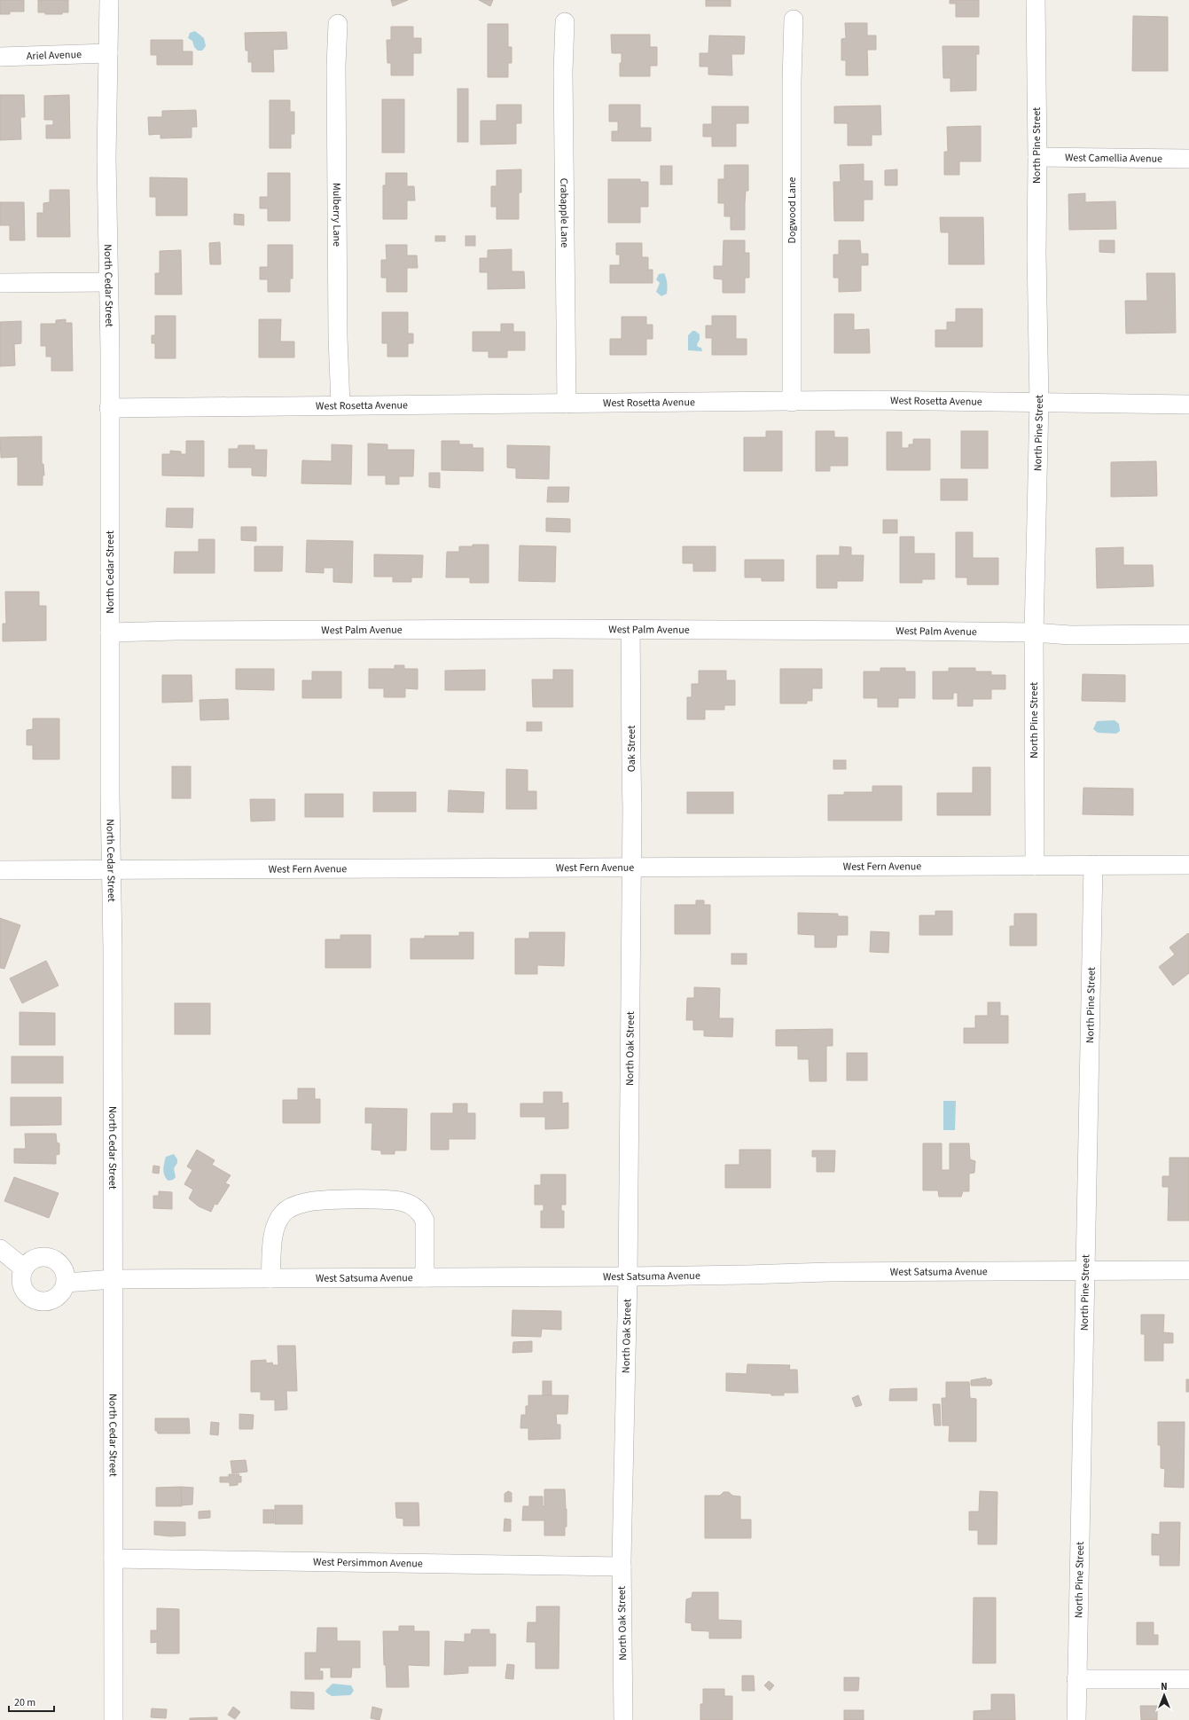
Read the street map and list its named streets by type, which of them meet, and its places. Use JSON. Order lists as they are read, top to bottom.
{
  "streets": {
    "street": [
      "Ariel Avenue",
      "North Pine Street",
      "West Camellia Avenue",
      "Dogwood Lane",
      "Crabapple Lane",
      "Mulberry Lane",
      "North Cedar Street",
      "West Rosetta Avenue",
      "West Palm Avenue",
      "Oak Street",
      "West Fern Avenue",
      "North Oak Street",
      "West Satsuma Avenue",
      "West Persimmon Avenue"
    ]
  },
  "crossings": [
    ["Ariel Avenue", "North Cedar Street"],
    ["North Pine Street", "West Camellia Avenue"],
    ["North Pine Street", "West Rosetta Avenue"],
    ["North Pine Street", "West Palm Avenue"],
    ["North Pine Street", "West Fern Avenue"],
    ["North Pine Street", "West Satsuma Avenue"],
    ["Dogwood Lane", "West Rosetta Avenue"],
    ["Crabapple Lane", "West Rosetta Avenue"],
    ["Mulberry Lane", "West Rosetta Avenue"],
    ["North Cedar Street", "West Rosetta Avenue"],
    ["North Cedar Street", "West Palm Avenue"],
    ["North Cedar Street", "West Fern Avenue"],
    ["North Cedar Street", "West Satsuma Avenue"],
    ["North Cedar Street", "West Persimmon Avenue"],
    ["West Palm Avenue", "Oak Street"],
    ["Oak Street", "West Fern Avenue"],
    ["Oak Street", "North Oak Street"],
    ["West Fern Avenue", "North Oak Street"],
    ["North Oak Street", "West Satsuma Avenue"],
    ["North Oak Street", "West Persimmon Avenue"]
  ],
  "scale_bar": "20 m",
  "north": "top"
}
